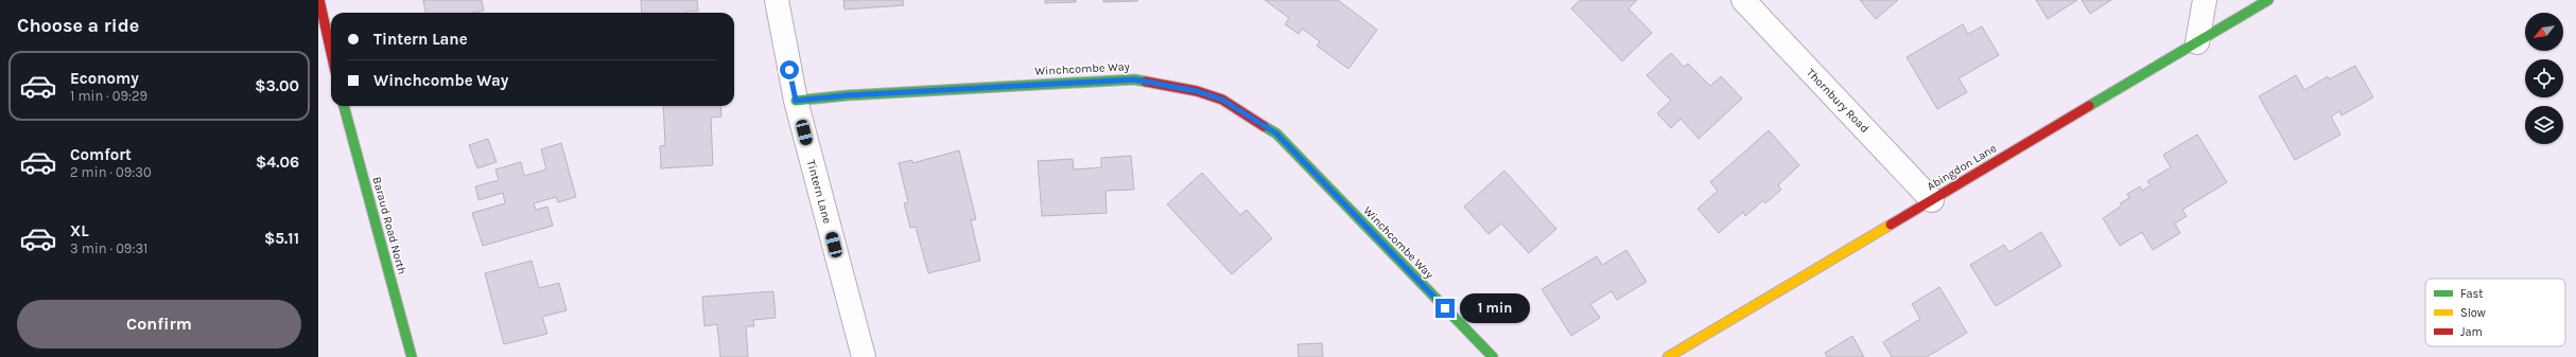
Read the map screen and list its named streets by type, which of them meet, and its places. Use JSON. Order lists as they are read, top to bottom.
{
  "streets": {
    "street": [
      "Winchcombe Way",
      "Thornbury Road",
      "Abingdon Lane",
      "Tintern Lane",
      "Baraud Road North"
    ]
  },
  "crossings": [
    ["Winchcombe Way", "Tintern Lane"],
    ["Thornbury Road", "Abingdon Lane"]
  ],
  "legend": ["Fast", "Slow", "Jam"],
  "north": "bottom left",
  "page": {
    "heading": "Choose a ride",
    "banner": ["Tintern Lane", "Winchcombe Way"],
    "list": [
      {
        "name": "Economy",
        "note": "1 min · 09:29",
        "value": "$3.00"
      },
      {
        "name": "Comfort",
        "note": "2 min · 09:30",
        "value": "$4.06"
      },
      {
        "name": "XL",
        "note": "3 min · 09:31",
        "value": "$5.11"
      }
    ],
    "buttons": "Confirm",
    "bubble": "1 min"
  }
}
